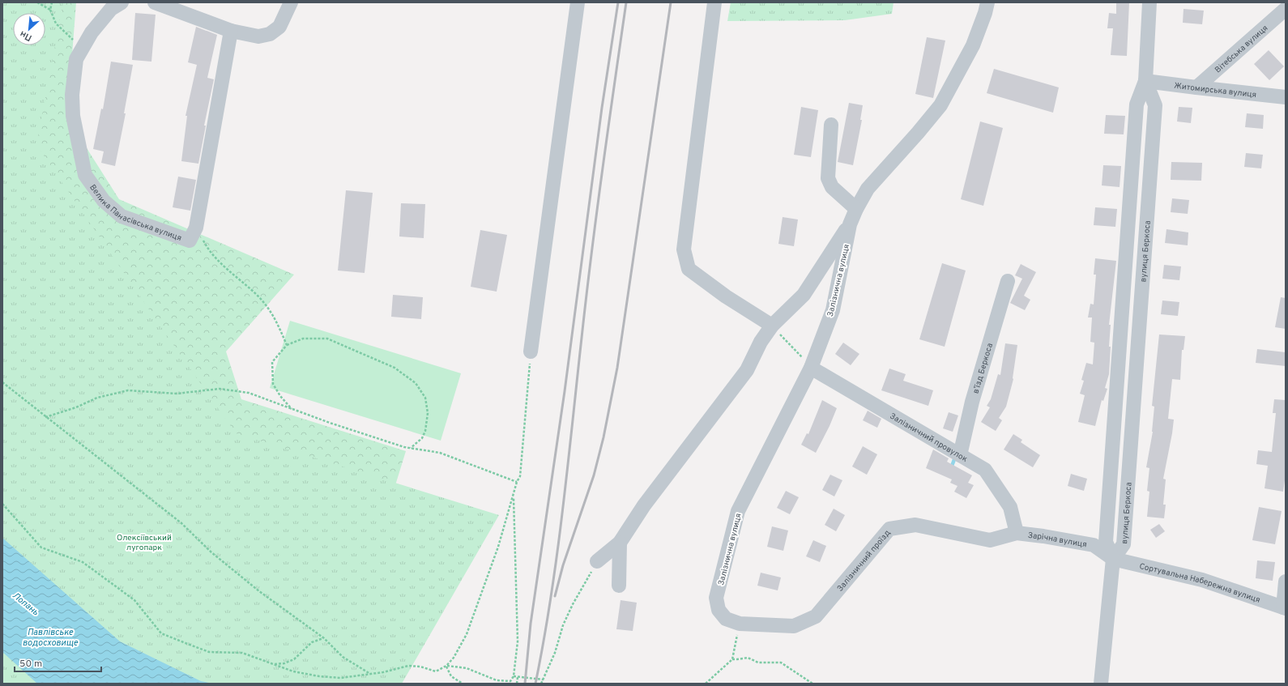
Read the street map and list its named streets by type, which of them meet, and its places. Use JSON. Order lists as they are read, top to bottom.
{
  "streets": {
    "street": [
      "Вітебська вулиця",
      "Житомирська вулиця",
      "Велика Панасівська вулиця",
      "вулиця Беркоса",
      "Залізнична вулиця",
      "в’їзд Беркоса",
      "Залізничний провулок",
      "Зарічна вулиця",
      "Залізничний проїзд",
      "Сортувальна Набережна вулиця"
    ]
  },
  "crossings": [
    ["Вітебська вулиця", "Житомирська вулиця"],
    ["Житомирська вулиця", "вулиця Беркоса"],
    ["вулиця Беркоса", "Зарічна вулиця"],
    ["вулиця Беркоса", "Сортувальна Набережна вулиця"],
    ["Залізнична вулиця", "Залізничний провулок"],
    ["Залізнична вулиця", "Залізничний проїзд"],
    ["в’їзд Беркоса", "Залізничний провулок"],
    ["Залізничний провулок", "Зарічна вулиця"],
    ["Залізничний провулок", "Залізничний проїзд"],
    ["Зарічна вулиця", "Залізничний проїзд"],
    ["Зарічна вулиця", "Сортувальна Набережна вулиця"]
  ],
  "water": ["Лопань", "Павлівське водосховище"],
  "parks": ["Олексіївський лугопарк"],
  "scale_bar": "50 m",
  "north": "bottom left"
}
